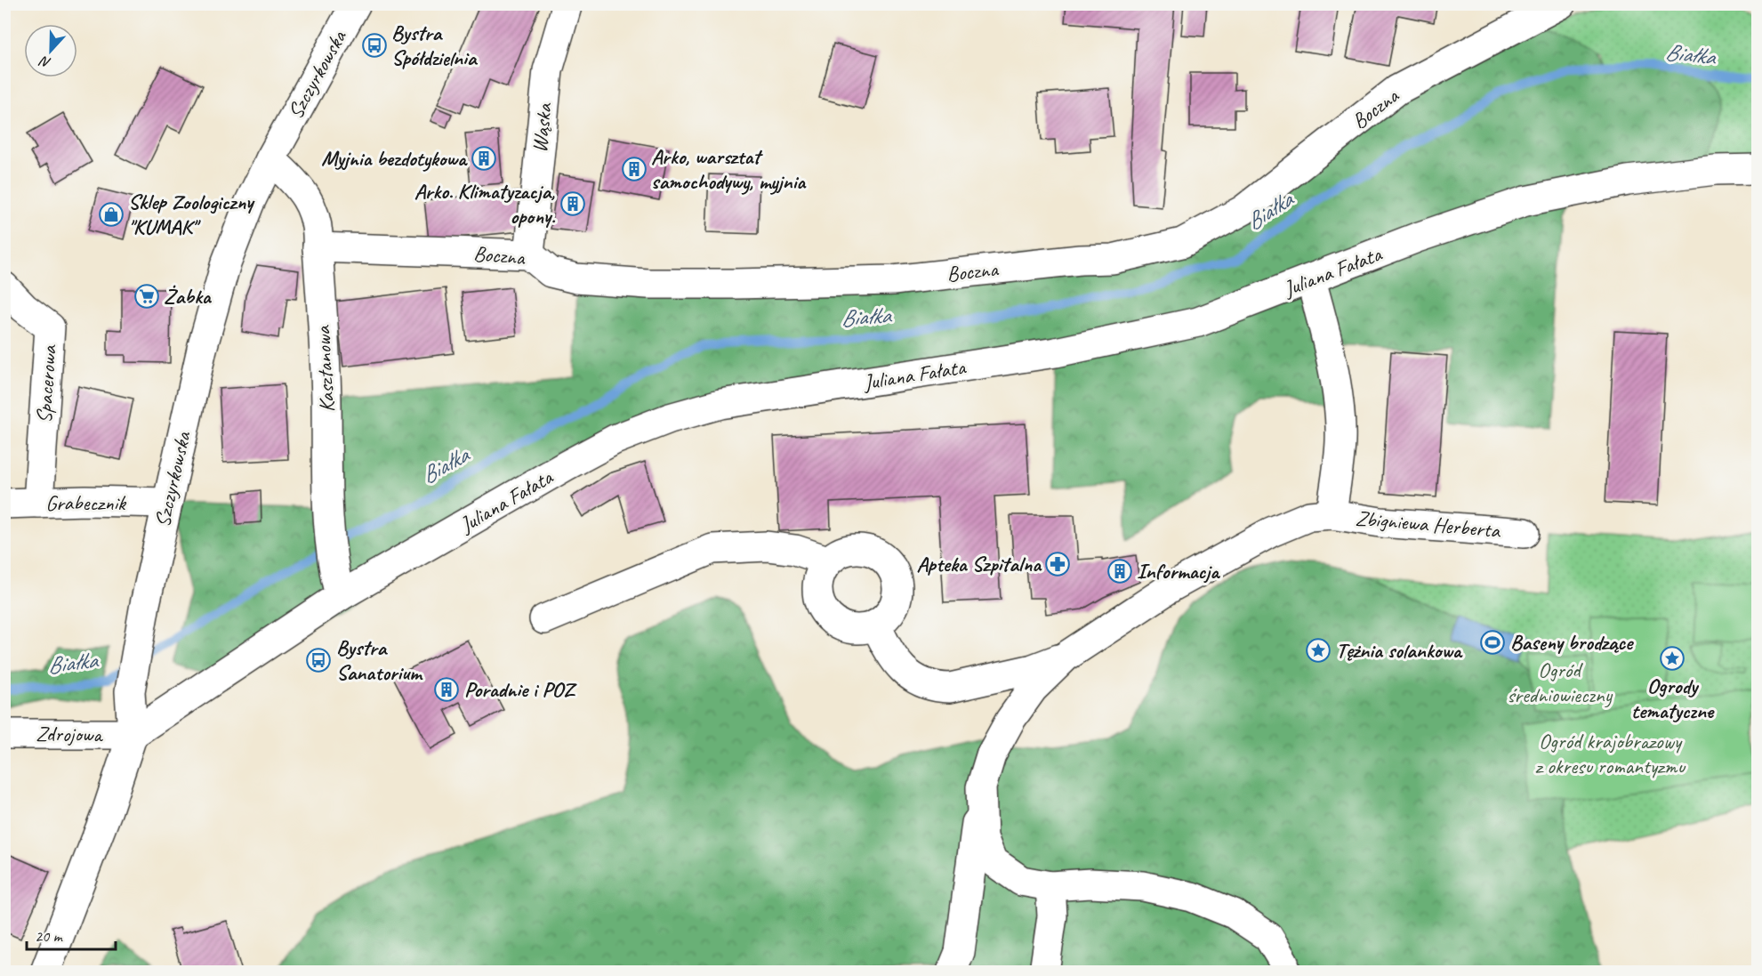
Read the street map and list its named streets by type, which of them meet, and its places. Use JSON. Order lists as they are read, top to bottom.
{
  "streets": {
    "street": [
      "Szczyrkowska",
      "Boczna",
      "Wąska",
      "Juliana Fałata",
      "Kasztanowa",
      "Spacerowa",
      "Grabecznik",
      "Zbigniewa Herberta",
      "Zdrojowa"
    ]
  },
  "crossings": [
    ["Szczyrkowska", "Juliana Fałata"],
    ["Szczyrkowska", "Kasztanowa"],
    ["Szczyrkowska", "Grabecznik"],
    ["Szczyrkowska", "Zdrojowa"],
    ["Boczna", "Wąska"],
    ["Boczna", "Kasztanowa"],
    ["Juliana Fałata", "Kasztanowa"],
    ["Juliana Fałata", "Zdrojowa"],
    ["Spacerowa", "Grabecznik"]
  ],
  "water": ["Białka"],
  "parks": ["Ogród średniowieczny", "Ogród krajobrazowy z okresu romantyzmu"],
  "places": {
    "bus stop": ["Bystra Spółdzielnia", "Bystra Sanatorium"],
    "building": [
      "Myjnia bezdotykowa",
      "Arko, warsztat samochodywy, myjnia",
      "Arko. Klimatyzacja, opony.",
      "Informacja",
      "Poradnie i POZ"
    ],
    "shop": ["Sklep Zoologiczny \"KUMAK\""],
    "supermarket": ["Żabka"],
    "pharmacy": ["Apteka Szpitalna"],
    "sports": ["Baseny brodzące"],
    "place": ["Tężnia solankowa", "Ogrody tematyczne"]
  },
  "scale_bar": "20 m",
  "north": "bottom"
}
